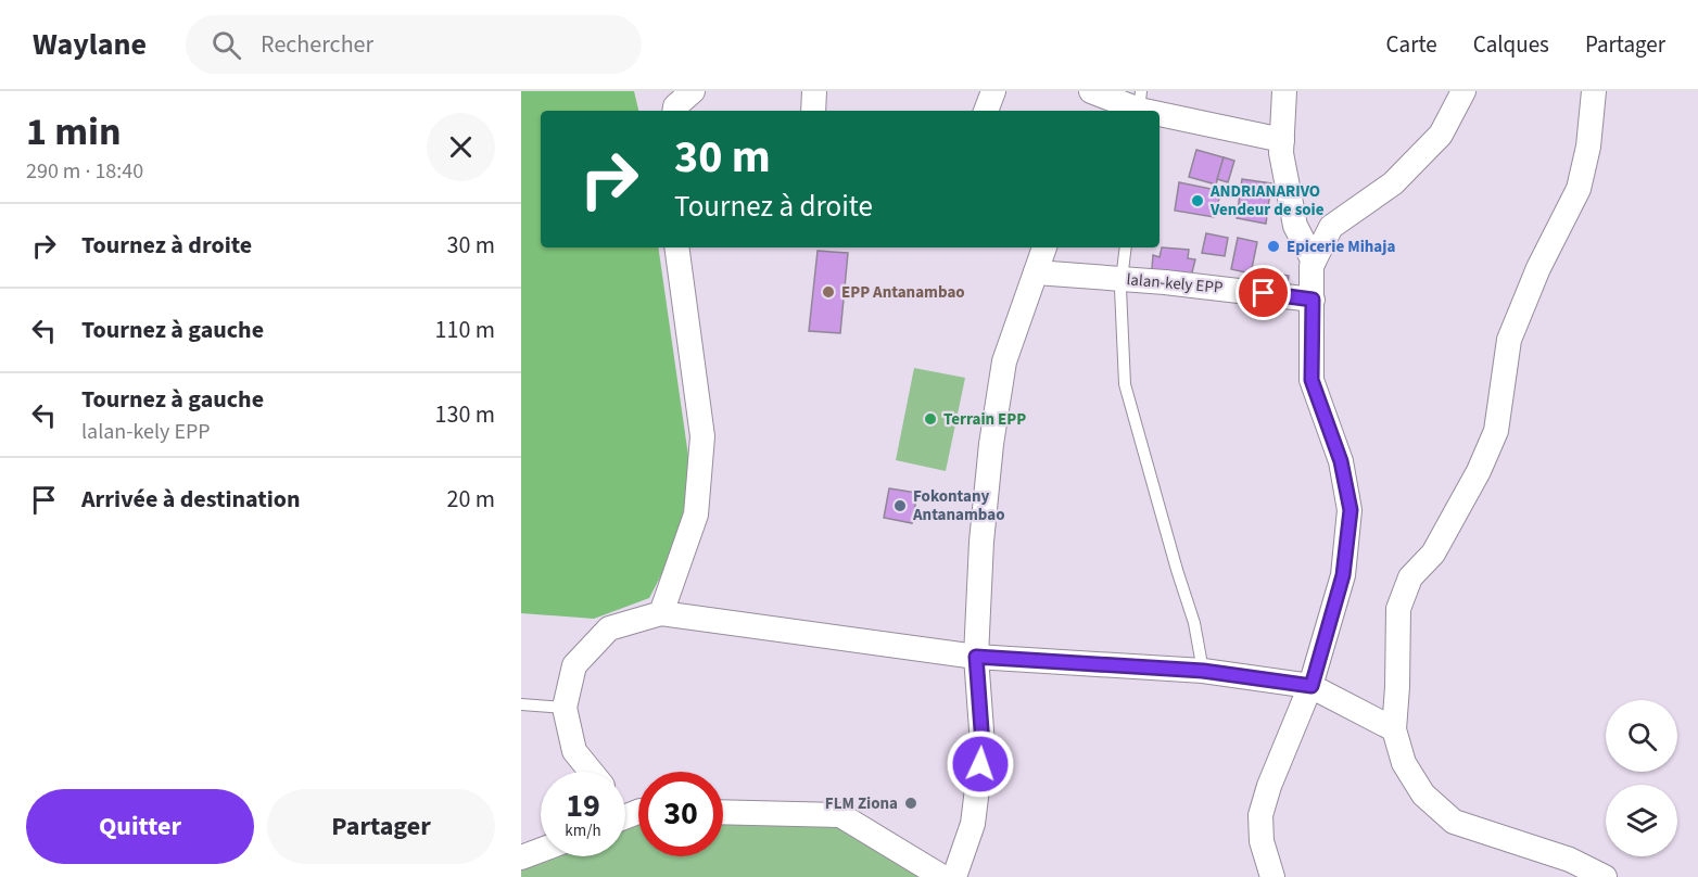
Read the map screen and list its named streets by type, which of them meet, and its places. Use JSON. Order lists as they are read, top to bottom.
{
  "streets": {
    "street": ["lalan-kely EPP"]
  },
  "places": [
    "ANDRIANARIVO Vendeur de soie",
    "Epicerie Mihaja",
    "EPP Antanambao",
    "Terrain EPP",
    "Fokontany Antanambao",
    "FLM Ziona"
  ],
  "page": {
    "header": "Waylane",
    "search": "Rechercher",
    "nav": ["Carte", "Calques", "Partager"],
    "heading": ["1 min", "290 m · 18:40"],
    "turn": ["30 m", "Tournez à droite"],
    "list": [
      {
        "name": "Tournez à droite",
        "value": "30 m"
      },
      {
        "name": "Tournez à gauche",
        "value": "110 m"
      },
      {
        "name": "Tournez à gauche",
        "note": "lalan-kely EPP",
        "value": "130 m"
      },
      {
        "name": "Arrivée à destination",
        "value": "20 m"
      }
    ],
    "speed": "19 km/h",
    "limit": "30",
    "buttons": ["Quitter", "Partager"]
  }
}
